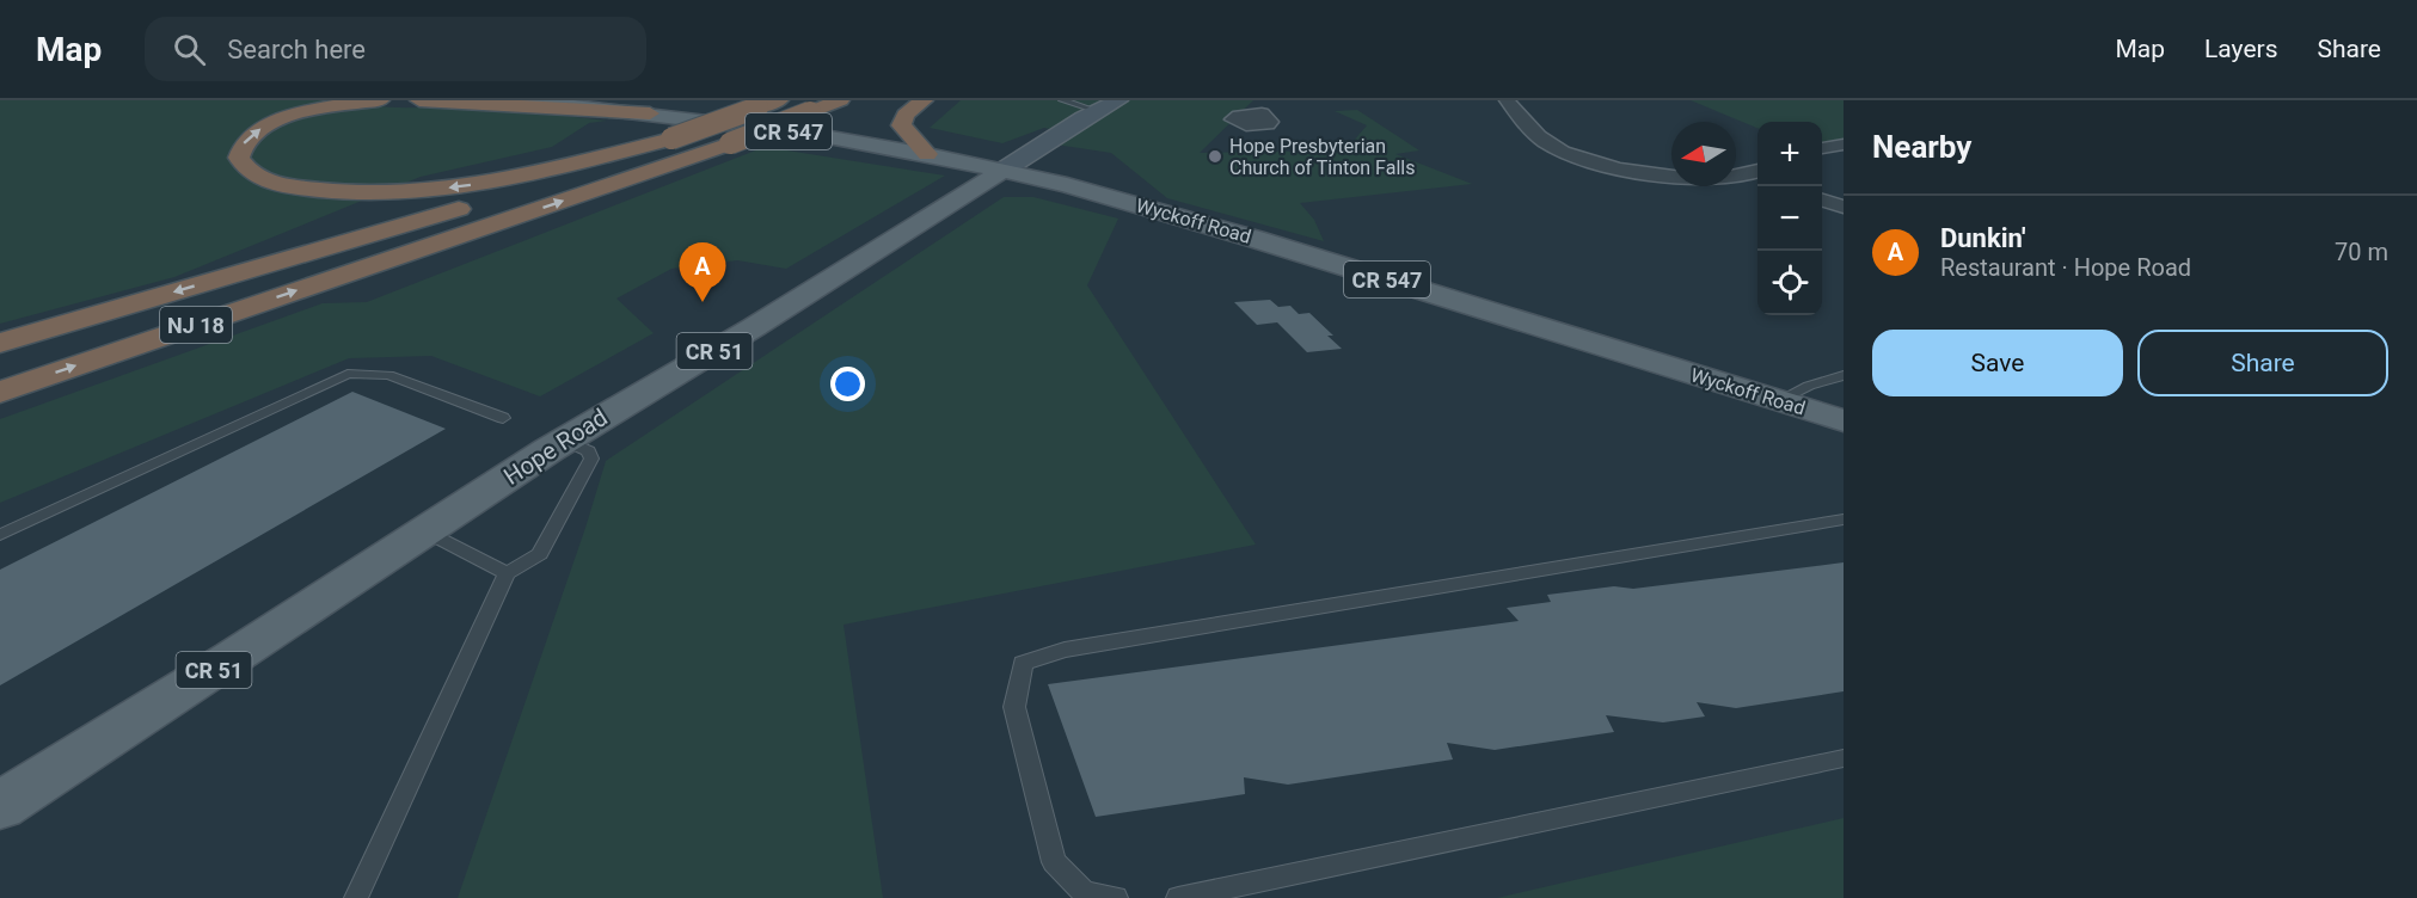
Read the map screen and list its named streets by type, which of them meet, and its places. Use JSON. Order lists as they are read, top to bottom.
{
  "streets": {
    "highway": ["NJ 18"],
    "main road": [
      "CR 547",
      "Wyckoff Road",
      "CR 51",
      "Hope Road"
    ]
  },
  "crossings": [
    ["Wyckoff Road", "Hope Road"]
  ],
  "places": ["Hope Presbyterian Church of Tinton Falls"],
  "north": "left",
  "page": {
    "header": "Map",
    "search": "Search here",
    "nav": ["Map", "Layers", "Share"],
    "heading": "Nearby",
    "map_buttons": ["+", "−"],
    "list": [
      {
        "mark": "A",
        "name": "Dunkin'",
        "note": "Restaurant · Hope Road",
        "value": "70 m"
      }
    ],
    "pins": "A",
    "buttons": ["Save", "Share"]
  }
}
